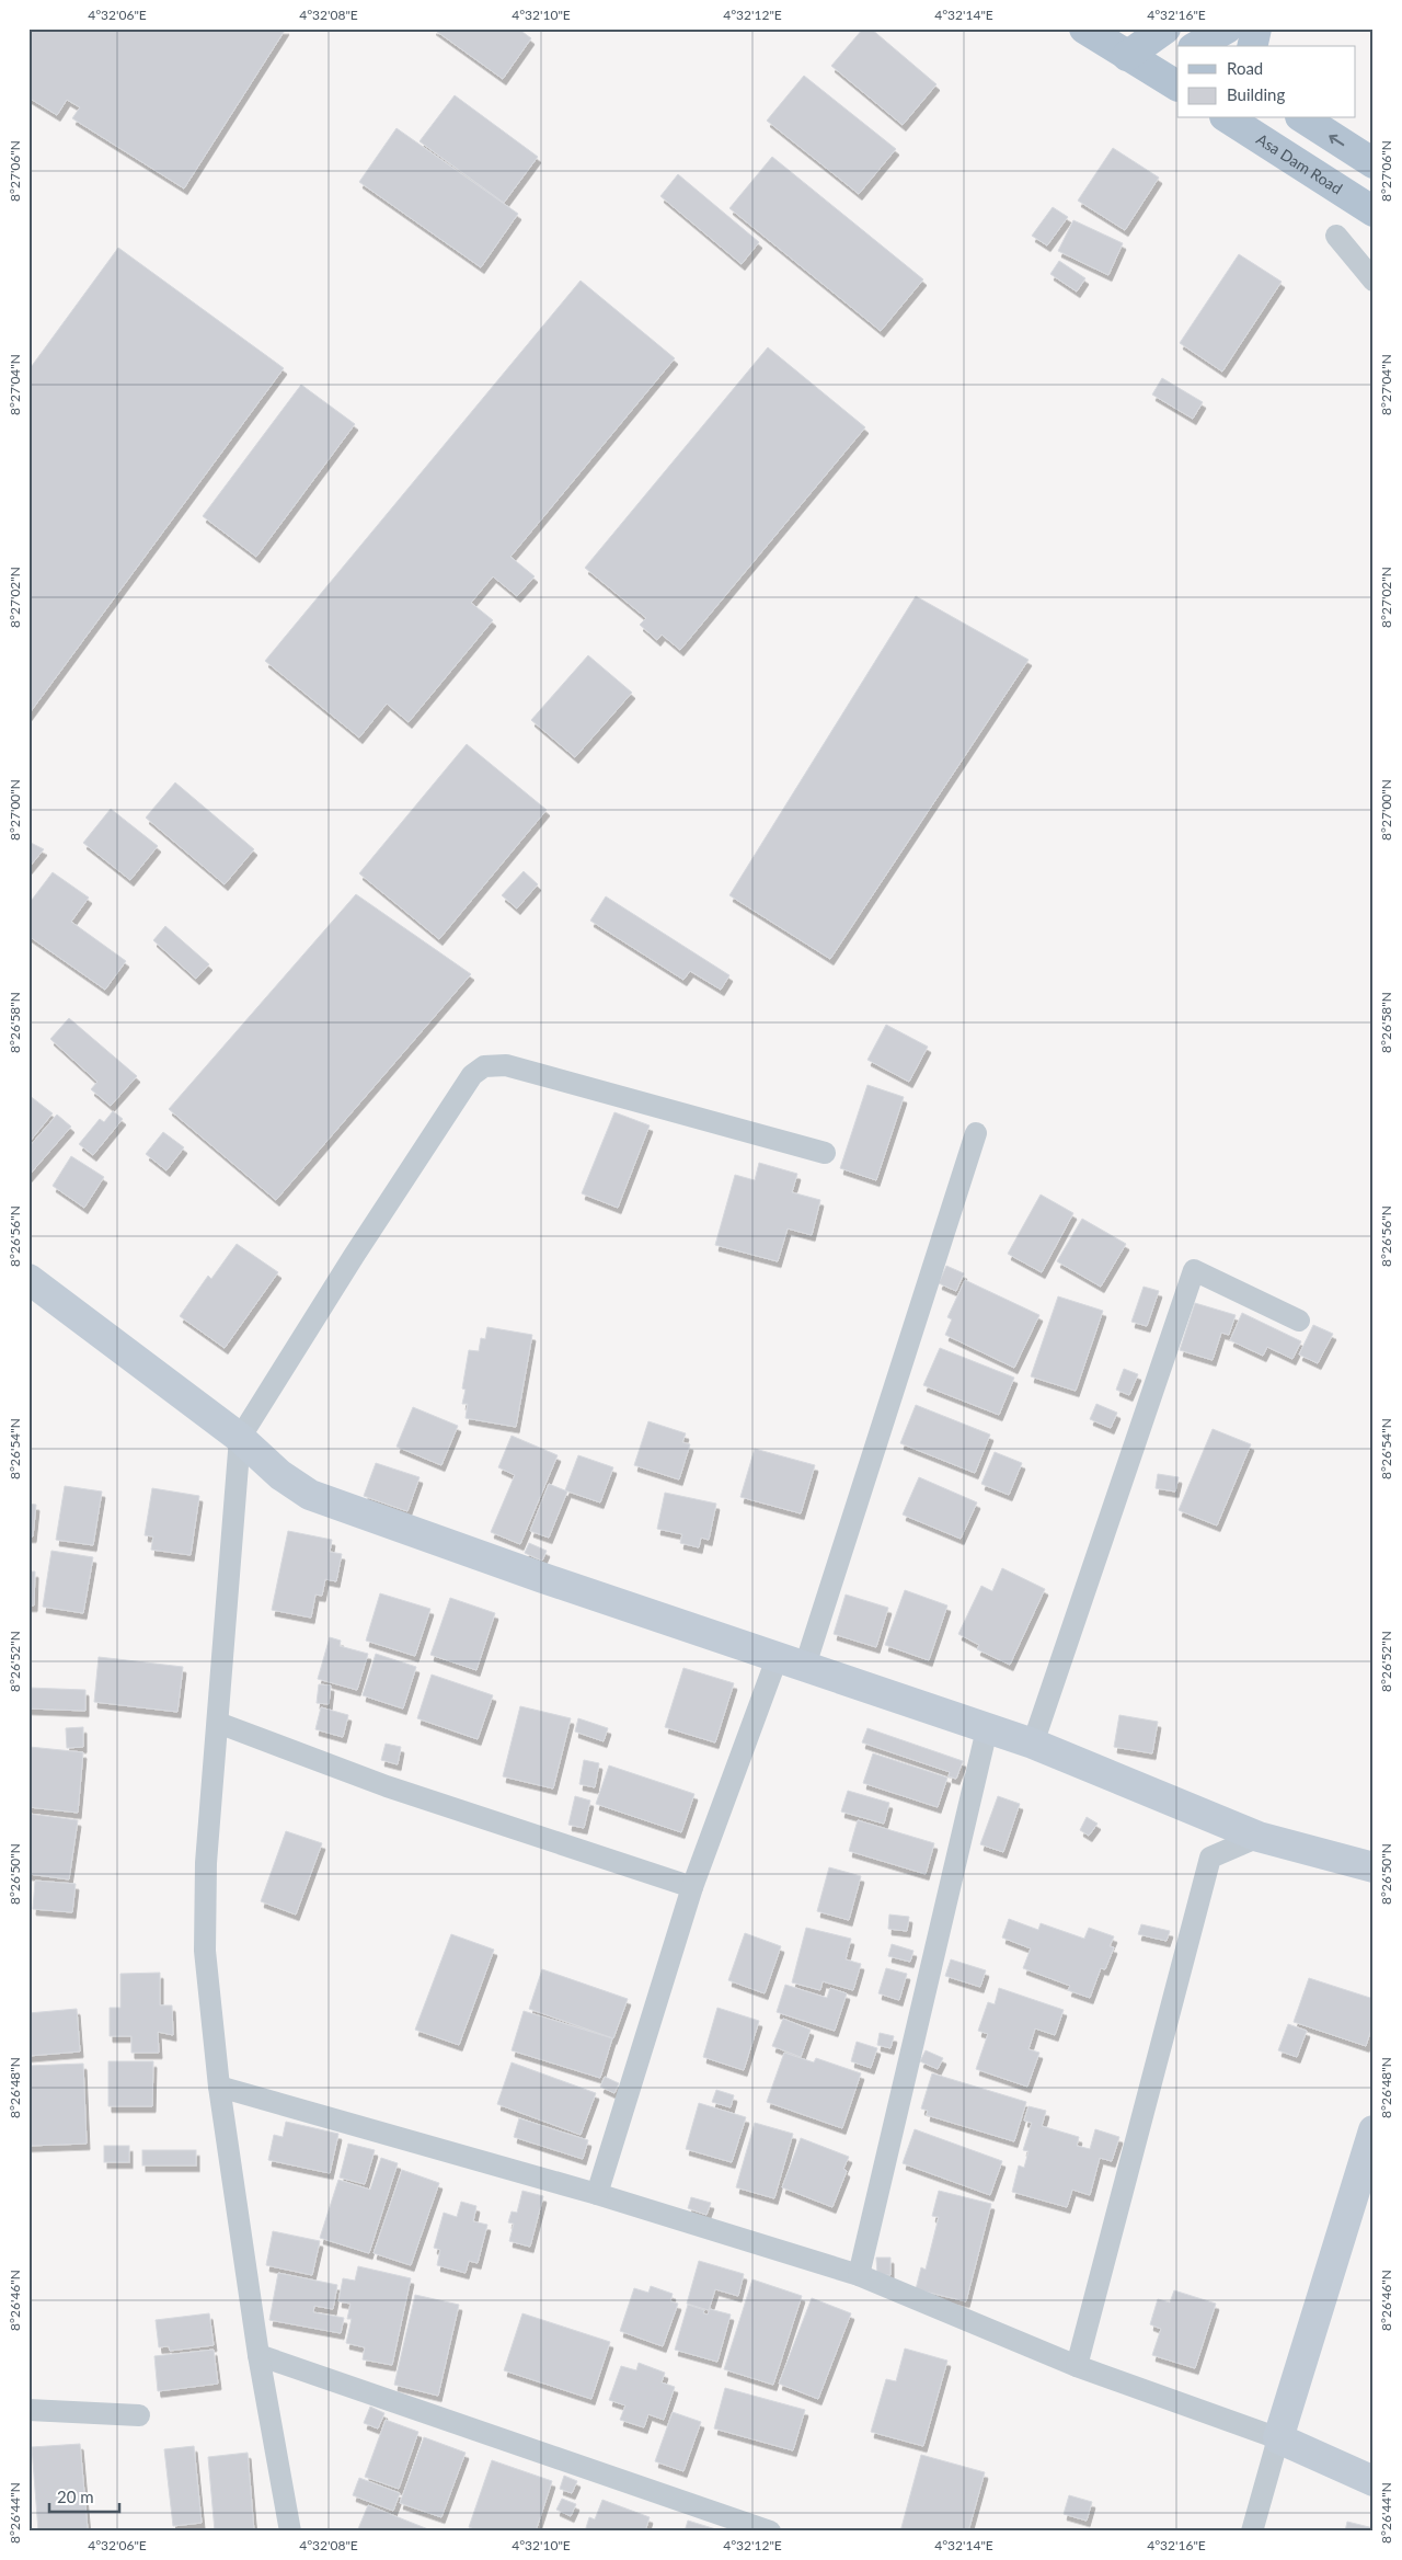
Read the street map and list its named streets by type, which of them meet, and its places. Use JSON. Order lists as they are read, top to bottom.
{
  "streets": {
    "main road": ["Asa Dam Road"]
  },
  "legend": ["Road", "Building"],
  "scale_bar": "20 m",
  "coordinates": [
    "4°32'06\"E",
    "4°32'08\"E",
    "4°32'10\"E",
    "4°32'12\"E",
    "4°32'14\"E",
    "4°32'16\"E",
    "8°27'06\"N",
    "8°27'04\"N",
    "8°27'02\"N",
    "8°27'00\"N",
    "8°26'58\"N",
    "8°26'56\"N",
    "8°26'54\"N",
    "8°26'52\"N",
    "8°26'50\"N",
    "8°26'48\"N",
    "8°26'46\"N",
    "8°26'44\"N"
  ]
}
